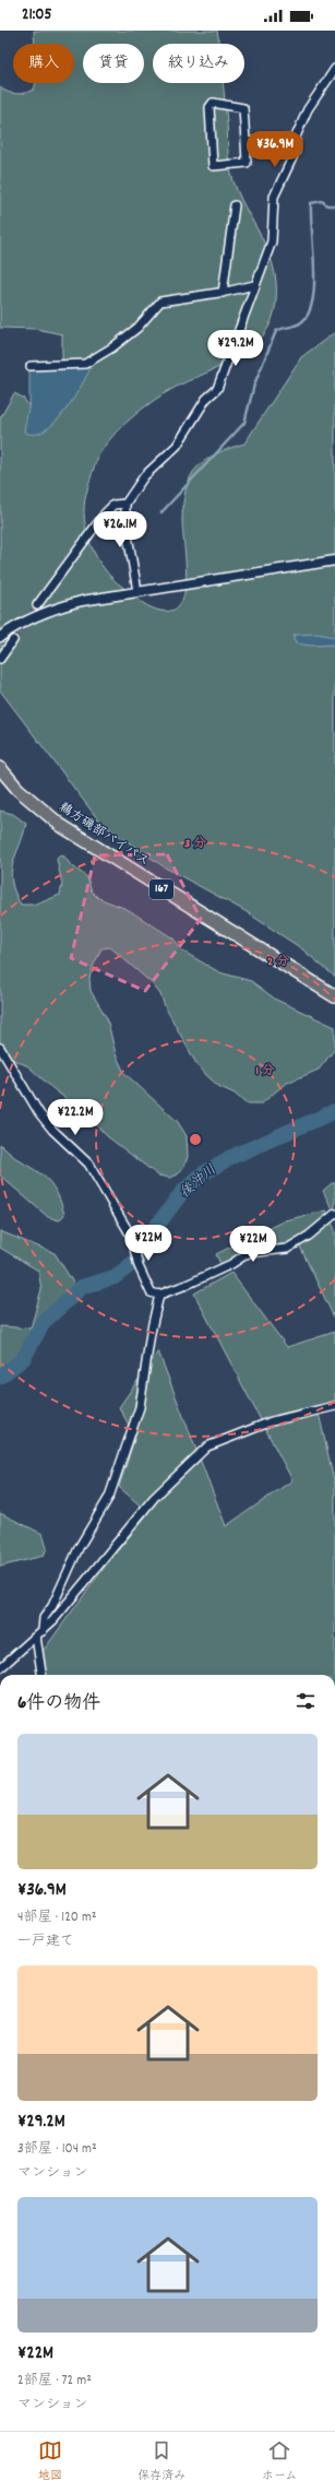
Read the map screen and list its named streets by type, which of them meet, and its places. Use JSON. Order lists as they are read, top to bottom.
{
  "streets": {
    "highway": ["鵜方磯部バイパス", "167"]
  },
  "water": ["後沖川"],
  "page": {
    "status": "21:05",
    "chip": ["購入", "賃貸", "絞り込み"],
    "price": [
      "¥36.9M",
      "¥29.2M",
      "¥26.1M",
      "¥22.2M",
      "¥22M",
      "¥22M"
    ],
    "heading": "6件の物件",
    "list": [
      {
        "name": "¥36.9M",
        "note": "4部屋 · 120 m² · 一戸建て"
      },
      {
        "name": "¥29.2M",
        "note": "3部屋 · 104 m² · マンション"
      },
      {
        "name": "¥22M",
        "note": "2部屋 · 72 m² · マンション"
      }
    ],
    "tabs": ["地図", "保存済み", "ホーム"]
  },
  "rings": ["3 分", "2 分", "1 分"]
}
